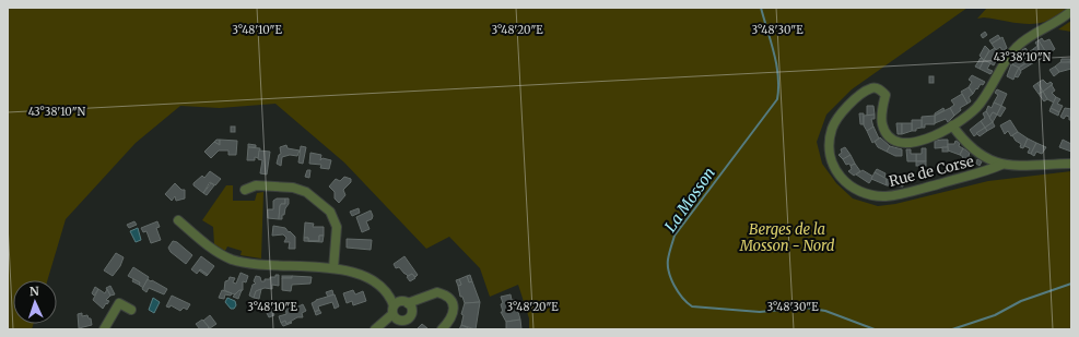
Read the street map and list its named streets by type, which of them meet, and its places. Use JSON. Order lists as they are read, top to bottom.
{
  "streets": {
    "street": ["Rue de Corse"]
  },
  "water": ["La Mosson"],
  "parks": ["Berges de la Mosson - Nord"],
  "north": "top",
  "coordinates": [
    "3°48'10\"E",
    "3°48'20\"E",
    "3°48'30\"E",
    "43°38'10\"N"
  ]
}
